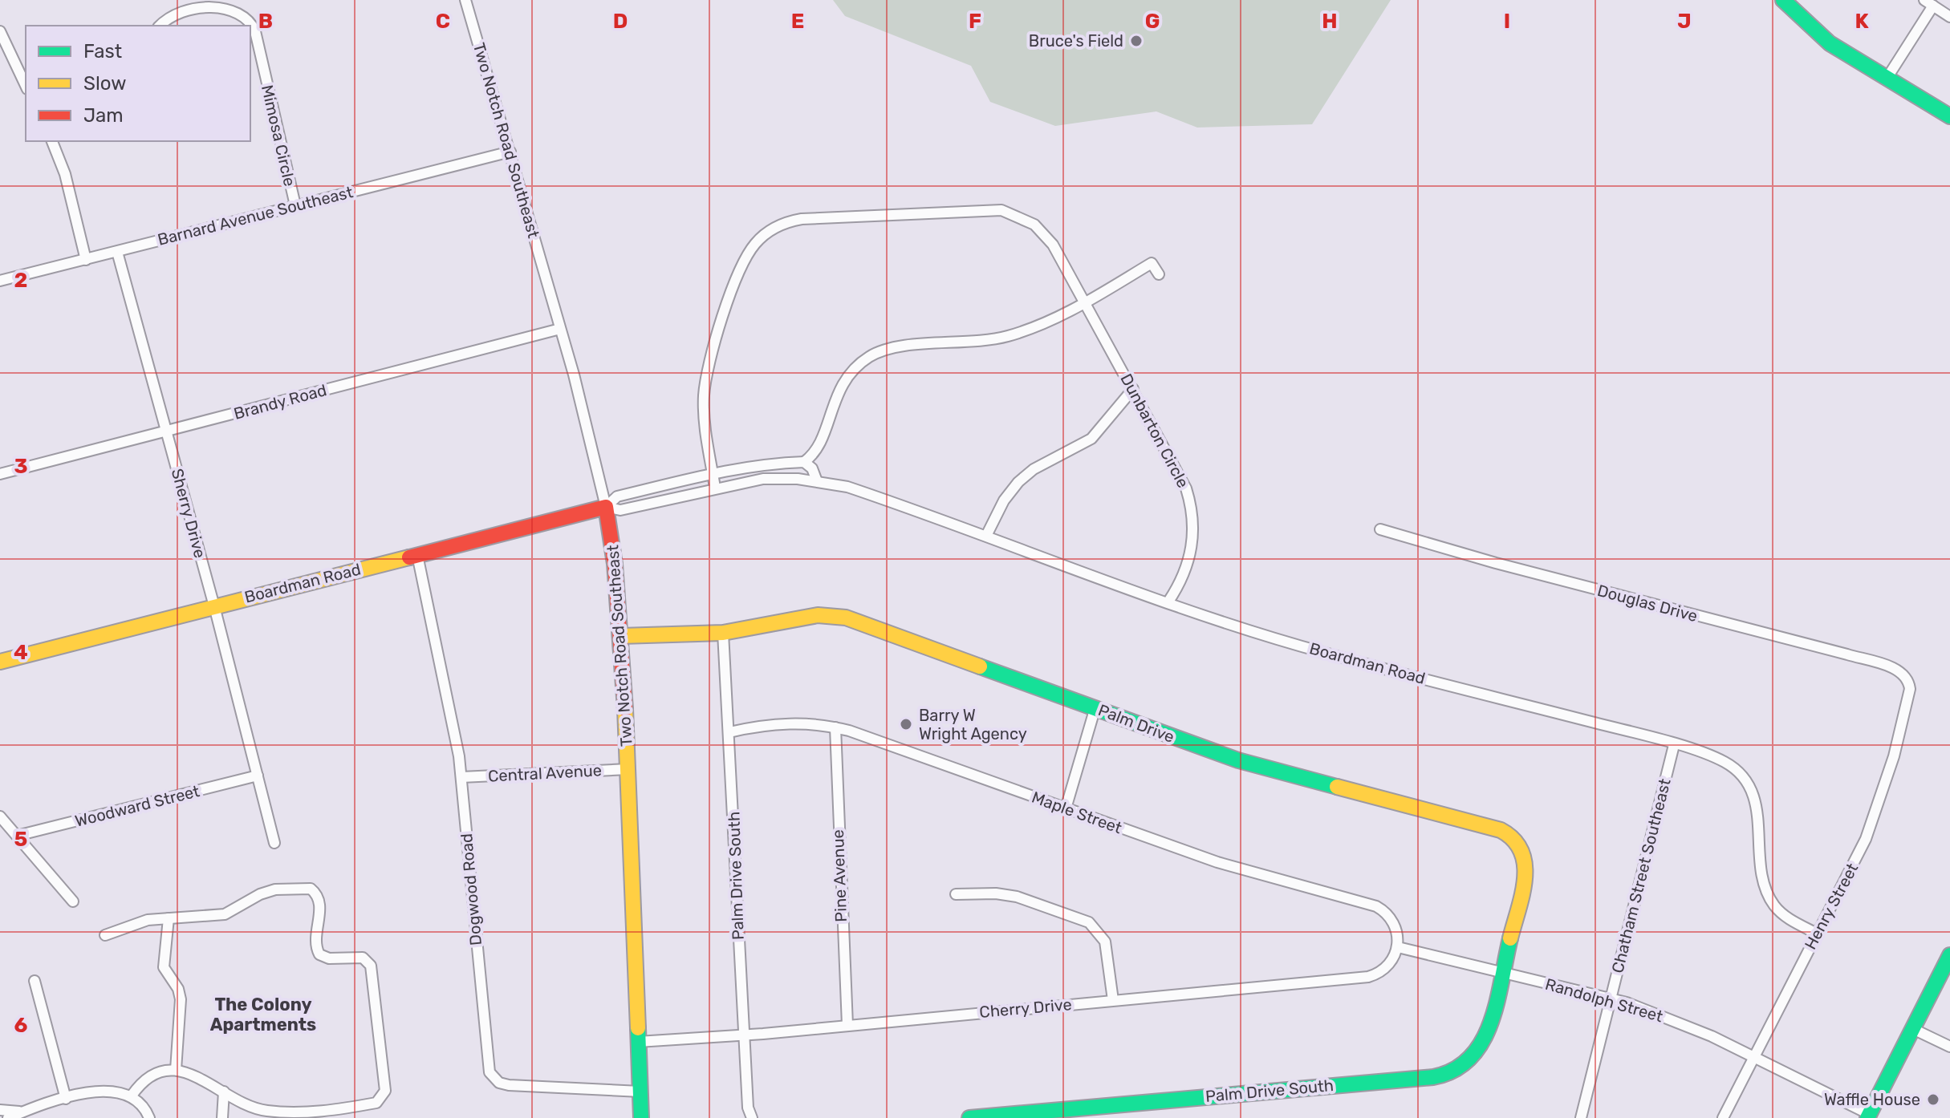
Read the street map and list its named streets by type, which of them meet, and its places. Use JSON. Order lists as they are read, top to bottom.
{
  "streets": {
    "street": [
      "Mimosa Circle",
      "Two Notch Road Southeast",
      "Barnard Avenue Southeast",
      "Brandy Road",
      "Dunbarton Circle",
      "Sherry Drive",
      "Boardman Road",
      "Douglas Drive",
      "Palm Drive",
      "Central Avenue",
      "Woodward Street",
      "Maple Street",
      "Palm Drive South",
      "Pine Avenue",
      "Chatham Street Southeast",
      "Dogwood Road",
      "Henry Street",
      "Randolph Street",
      "Cherry Drive"
    ]
  },
  "crossings": [
    ["Mimosa Circle", "Barnard Avenue Southeast"],
    ["Two Notch Road Southeast", "Barnard Avenue Southeast"],
    ["Two Notch Road Southeast", "Brandy Road"],
    ["Two Notch Road Southeast", "Boardman Road"],
    ["Two Notch Road Southeast", "Palm Drive"],
    ["Two Notch Road Southeast", "Central Avenue"],
    ["Two Notch Road Southeast", "Dogwood Road"],
    ["Two Notch Road Southeast", "Cherry Drive"],
    ["Barnard Avenue Southeast", "Sherry Drive"],
    ["Brandy Road", "Sherry Drive"],
    ["Dunbarton Circle", "Boardman Road"],
    ["Sherry Drive", "Boardman Road"],
    ["Sherry Drive", "Woodward Street"],
    ["Boardman Road", "Chatham Street Southeast"],
    ["Boardman Road", "Dogwood Road"],
    ["Boardman Road", "Henry Street"],
    ["Douglas Drive", "Henry Street"],
    ["Palm Drive", "Palm Drive South"],
    ["Palm Drive", "Randolph Street"],
    ["Central Avenue", "Dogwood Road"],
    ["Maple Street", "Palm Drive South"],
    ["Maple Street", "Pine Avenue"],
    ["Maple Street", "Randolph Street"],
    ["Maple Street", "Cherry Drive"],
    ["Palm Drive South", "Randolph Street"],
    ["Palm Drive South", "Cherry Drive"],
    ["Pine Avenue", "Cherry Drive"],
    ["Chatham Street Southeast", "Randolph Street"],
    ["Henry Street", "Randolph Street"],
    ["Randolph Street", "Cherry Drive"]
  ],
  "districts": ["The Colony Apartments"],
  "places": ["Bruce's Field", "Barry W Wright Agency", "Waffle House"],
  "legend": ["Fast", "Slow", "Jam"],
  "grid": {
    "columns": [
      "B",
      "C",
      "D",
      "E",
      "F",
      "G",
      "H",
      "I",
      "J",
      "K"
    ],
    "rows": [
      "2",
      "3",
      "4",
      "5",
      "6"
    ]
  }
}
